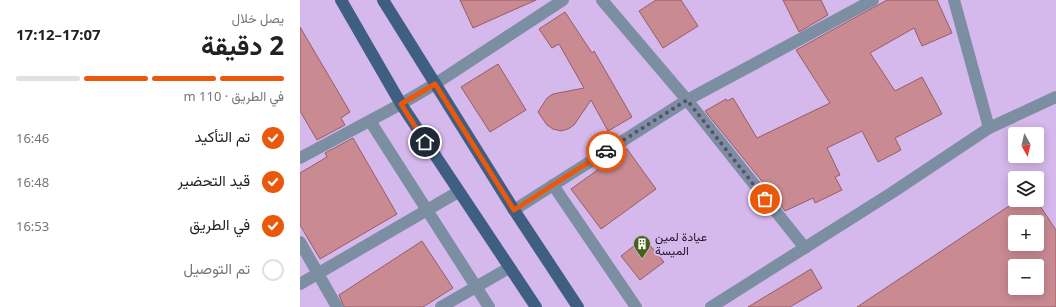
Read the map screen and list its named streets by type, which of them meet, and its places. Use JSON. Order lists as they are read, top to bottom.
{
  "places": {
    "building": ["عيادة لمين الميسة"]
  },
  "north": "bottom",
  "page": {
    "heading": ["2 دقيقة", "يصل خلال", "17:07–17:12"],
    "bar": "في الطريق · 110 m",
    "list": [
      ["تم التأكيد", "16:46"],
      ["قيد التحضير", "16:48"],
      ["في الطريق", "16:53"],
      "تم التوصيل"
    ],
    "map_buttons": ["+", "−"]
  }
}
